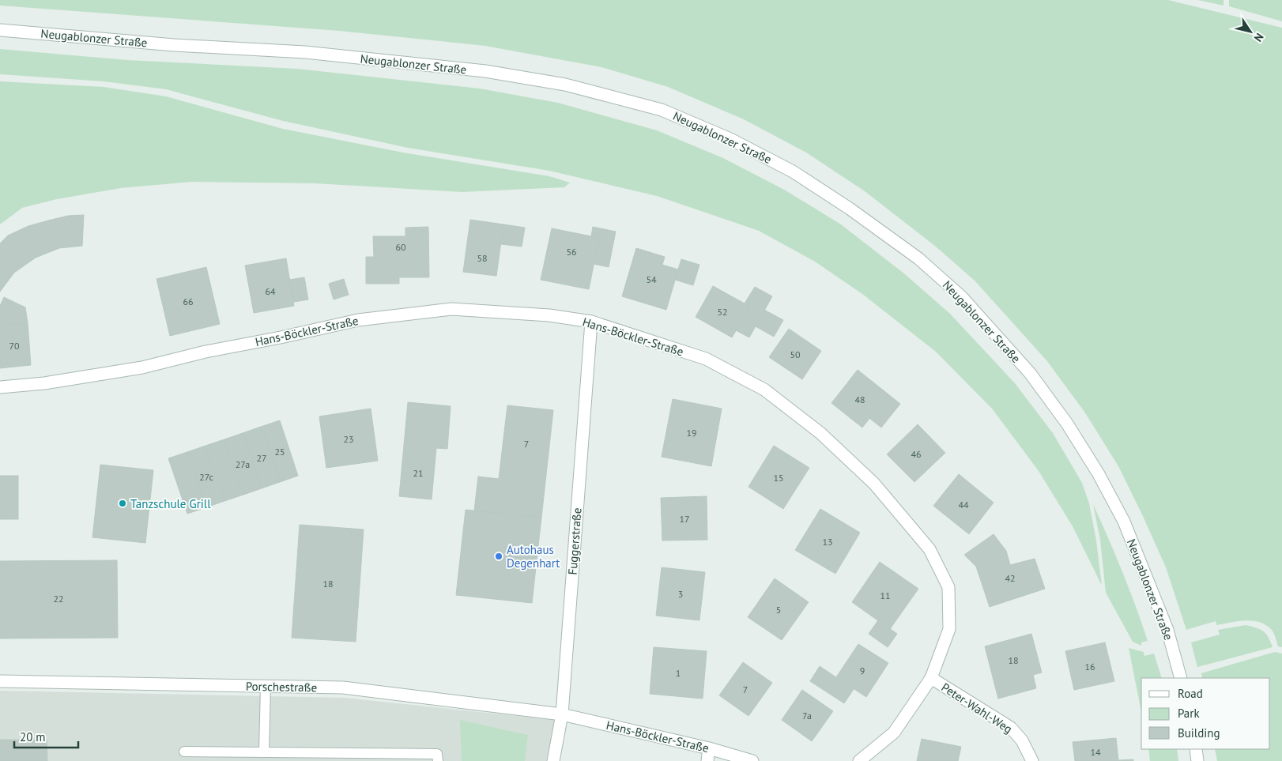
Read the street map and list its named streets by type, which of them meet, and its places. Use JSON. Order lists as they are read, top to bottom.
{
  "streets": {
    "street": [
      "Neugablonzer Straße",
      "Hans-Böckler-Straße",
      "Fuggerstraße",
      "Porschestraße",
      "Peter-Wahl-Weg"
    ]
  },
  "crossings": [
    ["Hans-Böckler-Straße", "Fuggerstraße"],
    ["Hans-Böckler-Straße", "Porschestraße"],
    ["Hans-Böckler-Straße", "Peter-Wahl-Weg"],
    ["Fuggerstraße", "Porschestraße"]
  ],
  "places": ["Tanzschule Grill", "Autohaus Degenhart"],
  "house_numbers": [
    "60",
    "56",
    "58",
    "54",
    "64",
    "66",
    "52",
    "70",
    "50",
    "48",
    "19",
    "23",
    "7",
    "25",
    "46",
    "27",
    "27a",
    "21",
    "27c",
    "15",
    "44",
    "17",
    "13",
    "42",
    "18",
    "3",
    "11",
    "22",
    "5",
    "18",
    "16",
    "9",
    "1",
    "7",
    "7a",
    "14"
  ],
  "legend": ["Road", "Park", "Building"],
  "scale_bar": "20 m",
  "north": "bottom right"
}
